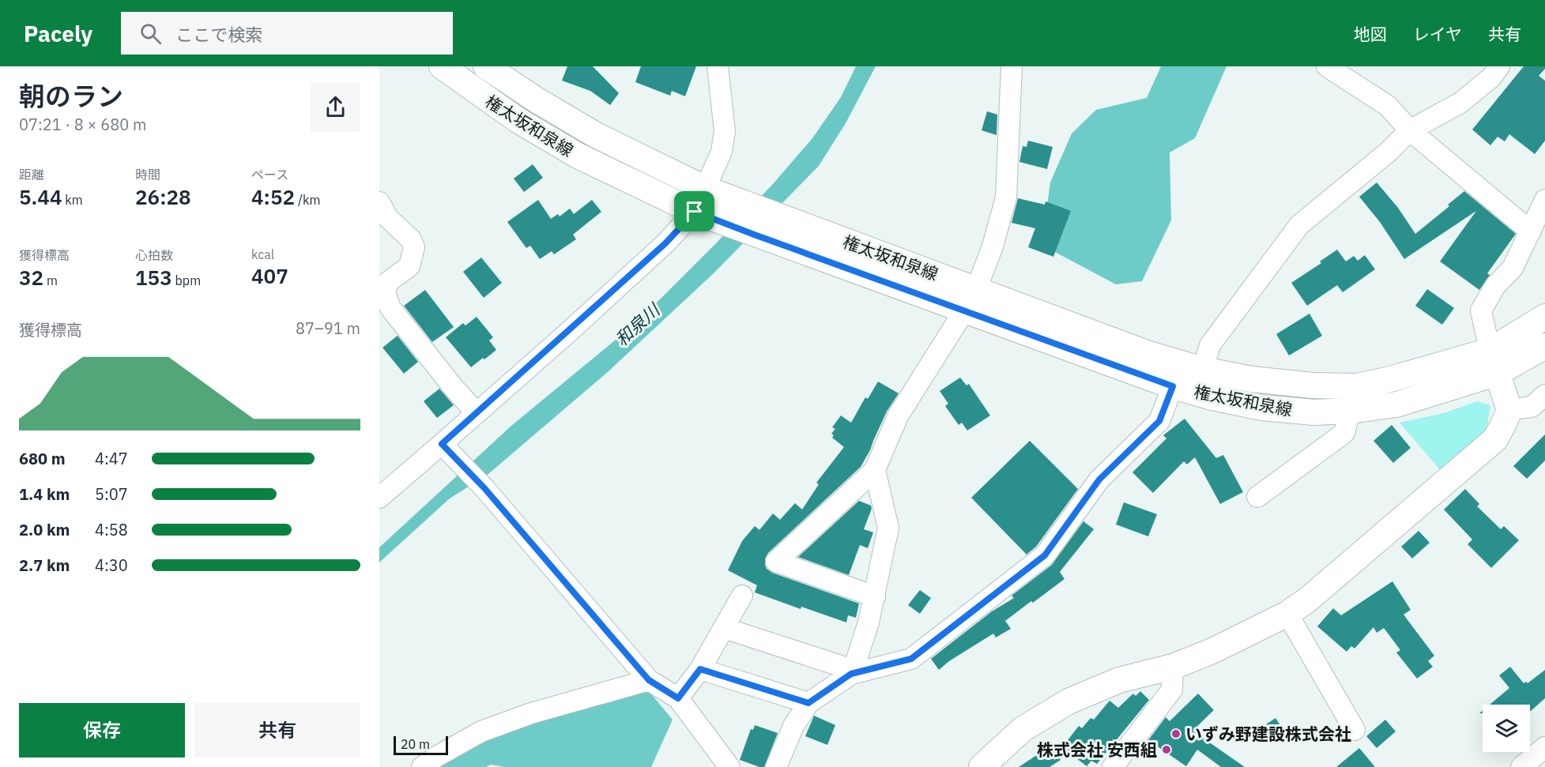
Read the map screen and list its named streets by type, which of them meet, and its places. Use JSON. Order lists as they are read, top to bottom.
{
  "streets": {
    "street": ["権太坂和泉線"]
  },
  "water": ["和泉川"],
  "places": ["いずみ野建設株式会社", "株式会社 安西組"],
  "scale_bar": "20 m",
  "page": {
    "header": "Pacely",
    "search": "ここで検索",
    "nav": ["地図", "レイヤ", "共有"],
    "heading": ["朝のラン", "07:21 · 8 × 680 m"],
    "stats": [
      ["距離", "5.44 km"],
      ["時間", "26:28"],
      ["ペース", "4:52 /km"],
      ["獲得標高", "32 m"],
      ["心拍数", "153 bpm"],
      ["kcal", "407"]
    ],
    "chart": ["獲得標高", "87–91 m"],
    "list": [
      {
        "name": "680 m",
        "note": "4:47"
      },
      {
        "name": "1.4 km",
        "note": "5:07"
      },
      {
        "name": "2.0 km",
        "note": "4:58"
      },
      {
        "name": "2.7 km",
        "note": "4:30"
      }
    ],
    "buttons": ["保存", "共有"],
    "scale": "20 m"
  }
}
